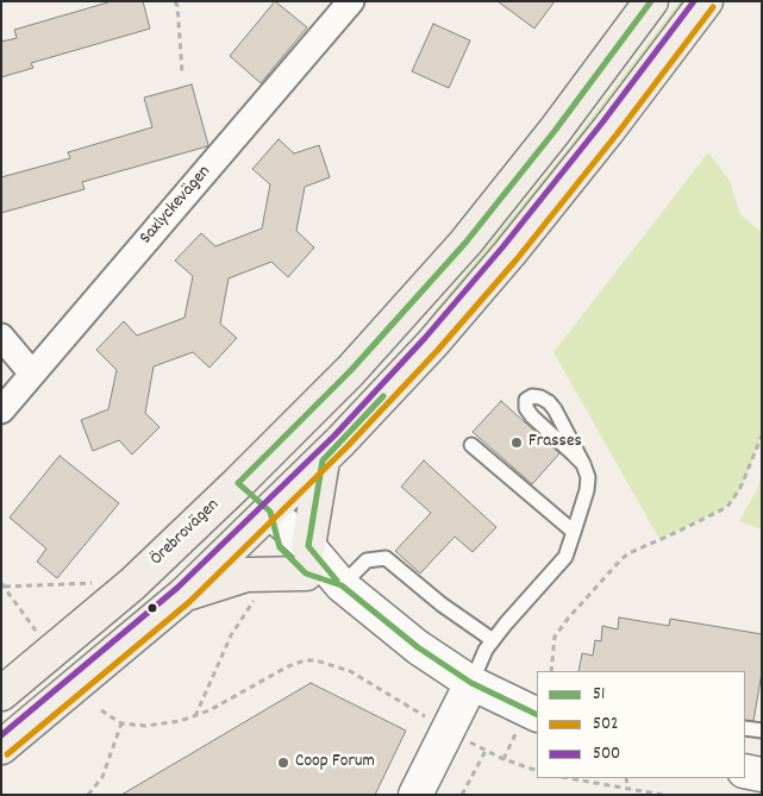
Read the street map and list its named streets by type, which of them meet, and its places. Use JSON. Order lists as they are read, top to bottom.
{
  "streets": {
    "highway": ["Örebrovägen"],
    "street": ["Saxlyckevägen"]
  },
  "places": ["Frasses", "Coop Forum"],
  "lines": ["transit line 51", "transit line 500", "transit line 502"],
  "legend": ["51", "502", "500"]
}
